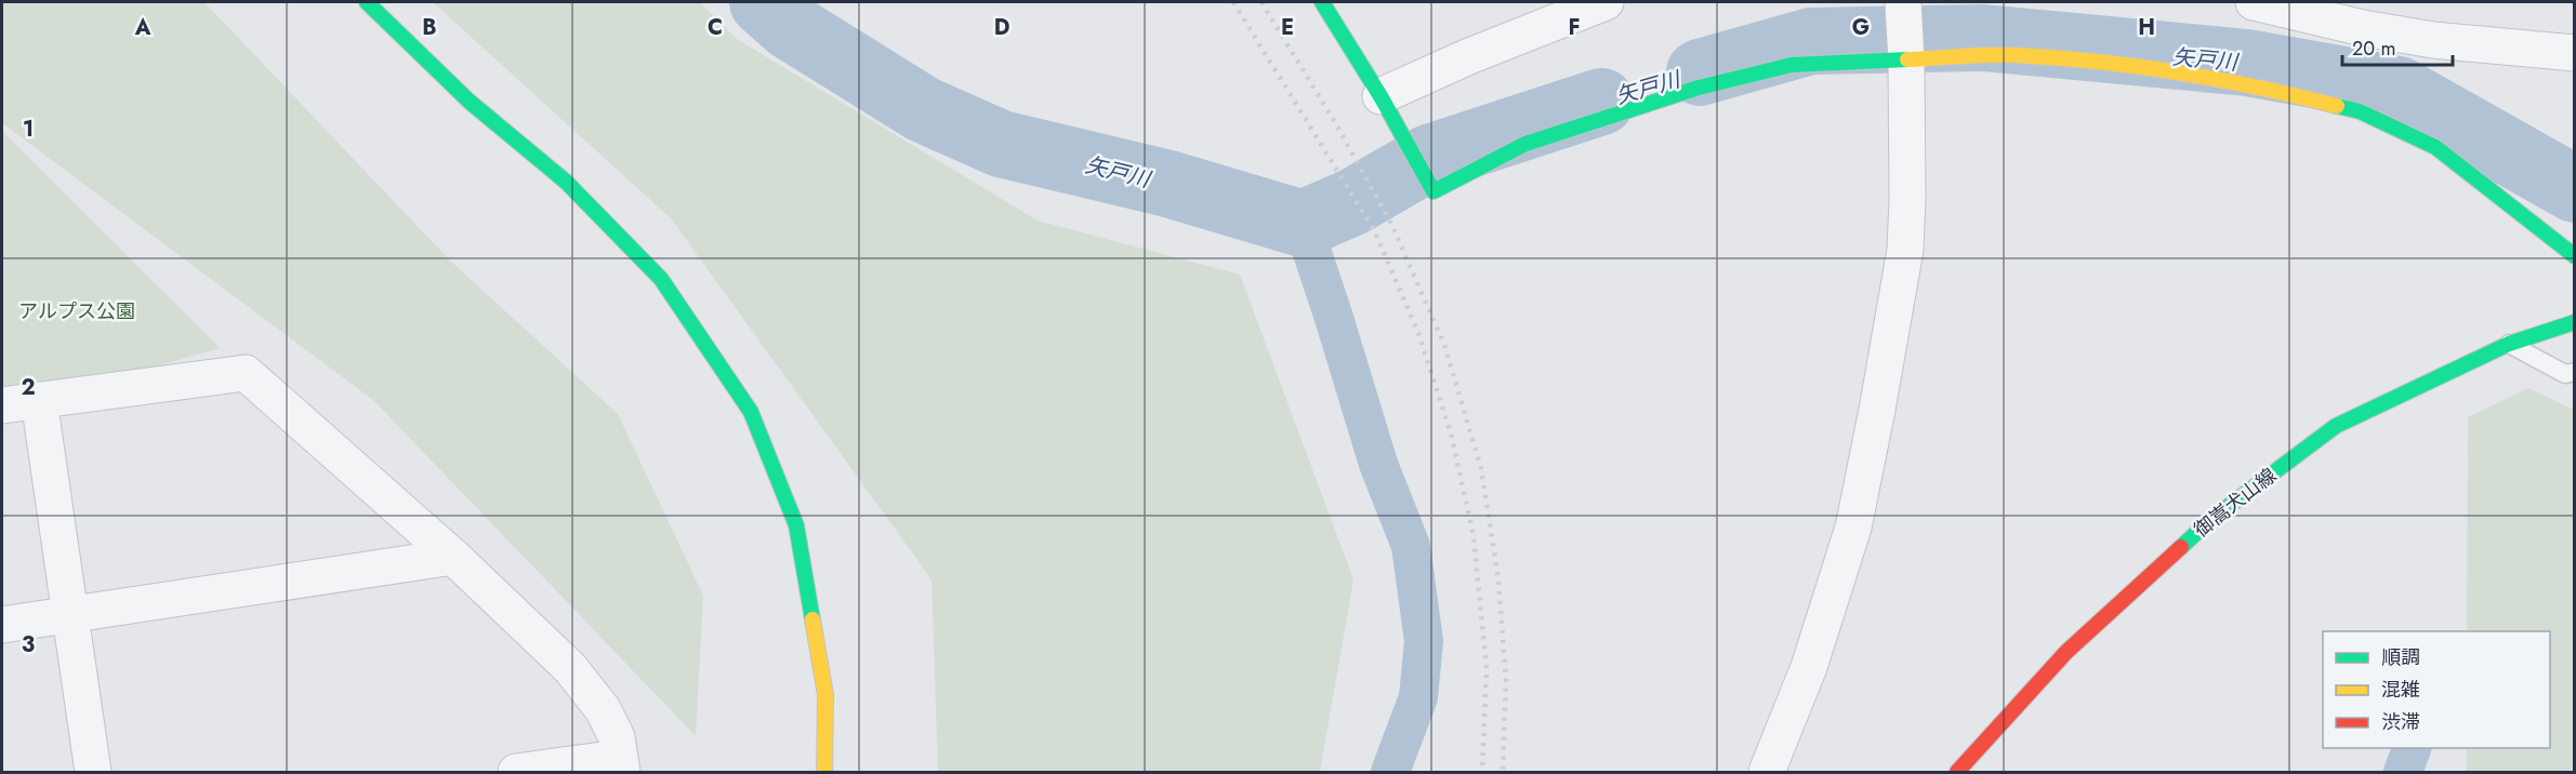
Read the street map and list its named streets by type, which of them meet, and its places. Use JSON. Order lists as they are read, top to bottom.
{
  "streets": {
    "street": ["御嵩犬山線"]
  },
  "water": ["矢戸川"],
  "parks": ["アルプス公園"],
  "legend": ["順調", "混雑", "渋滞"],
  "scale_bar": "20 m",
  "grid": {
    "columns": [
      "A",
      "B",
      "C",
      "D",
      "E",
      "F",
      "G",
      "H"
    ],
    "rows": ["1", "2", "3"]
  }
}
